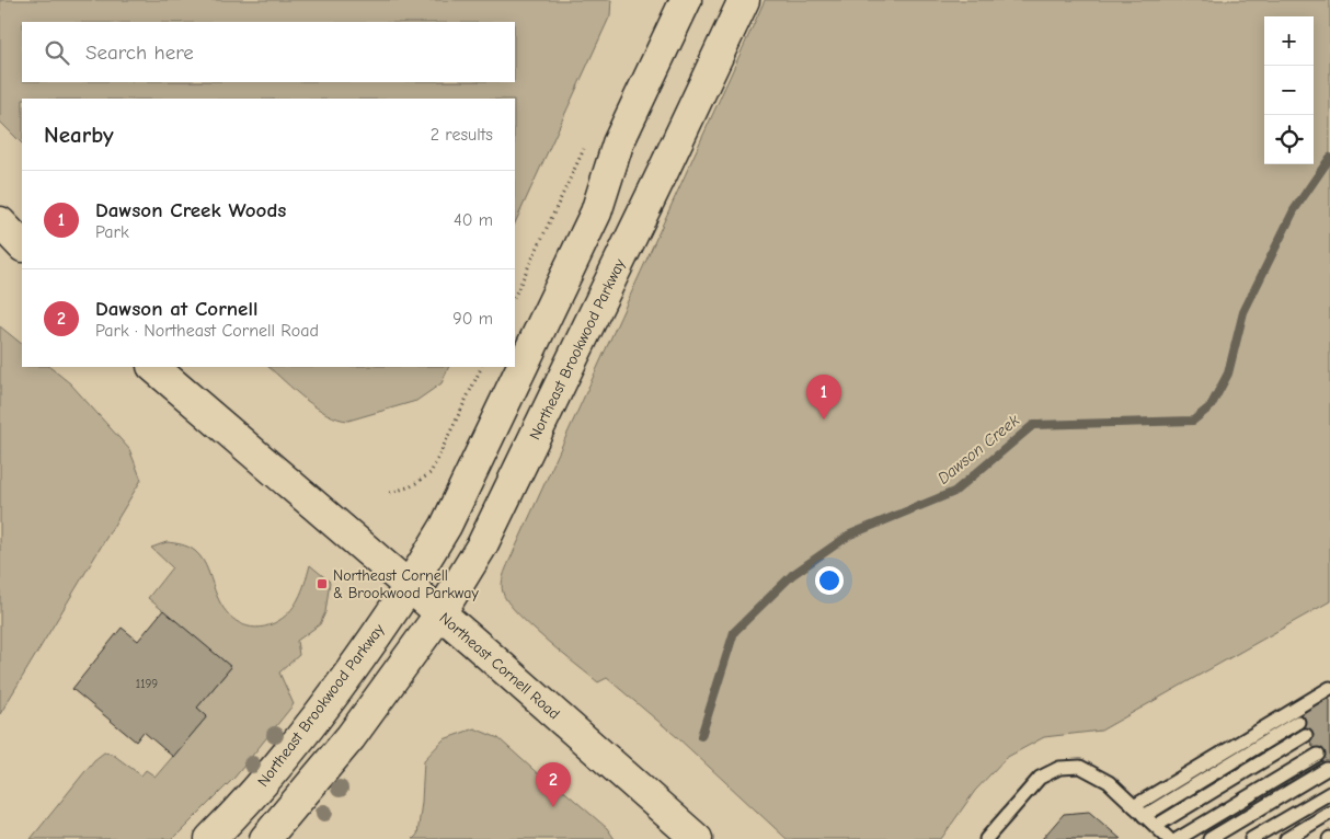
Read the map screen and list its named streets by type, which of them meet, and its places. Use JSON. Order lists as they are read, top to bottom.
{
  "streets": {
    "main road": ["Northeast Brookwood Parkway", "Northeast Cornell Road"]
  },
  "crossings": [
    ["Northeast Brookwood Parkway", "Northeast Cornell Road"]
  ],
  "water": ["Dawson Creek"],
  "places": {
    "transit": ["Northeast Cornell & Brookwood Parkway"]
  },
  "house_numbers": ["1199"],
  "page": {
    "map_buttons": ["+", "−"],
    "search": "Search here",
    "heading": ["Nearby", "2 results"],
    "list": [
      {
        "mark": "1",
        "name": "Dawson Creek Woods",
        "note": "Park",
        "value": "40 m"
      },
      {
        "mark": "2",
        "name": "Dawson at Cornell",
        "note": "Park · Northeast Cornell Road",
        "value": "90 m"
      }
    ],
    "pins": ["1", "2"]
  }
}
